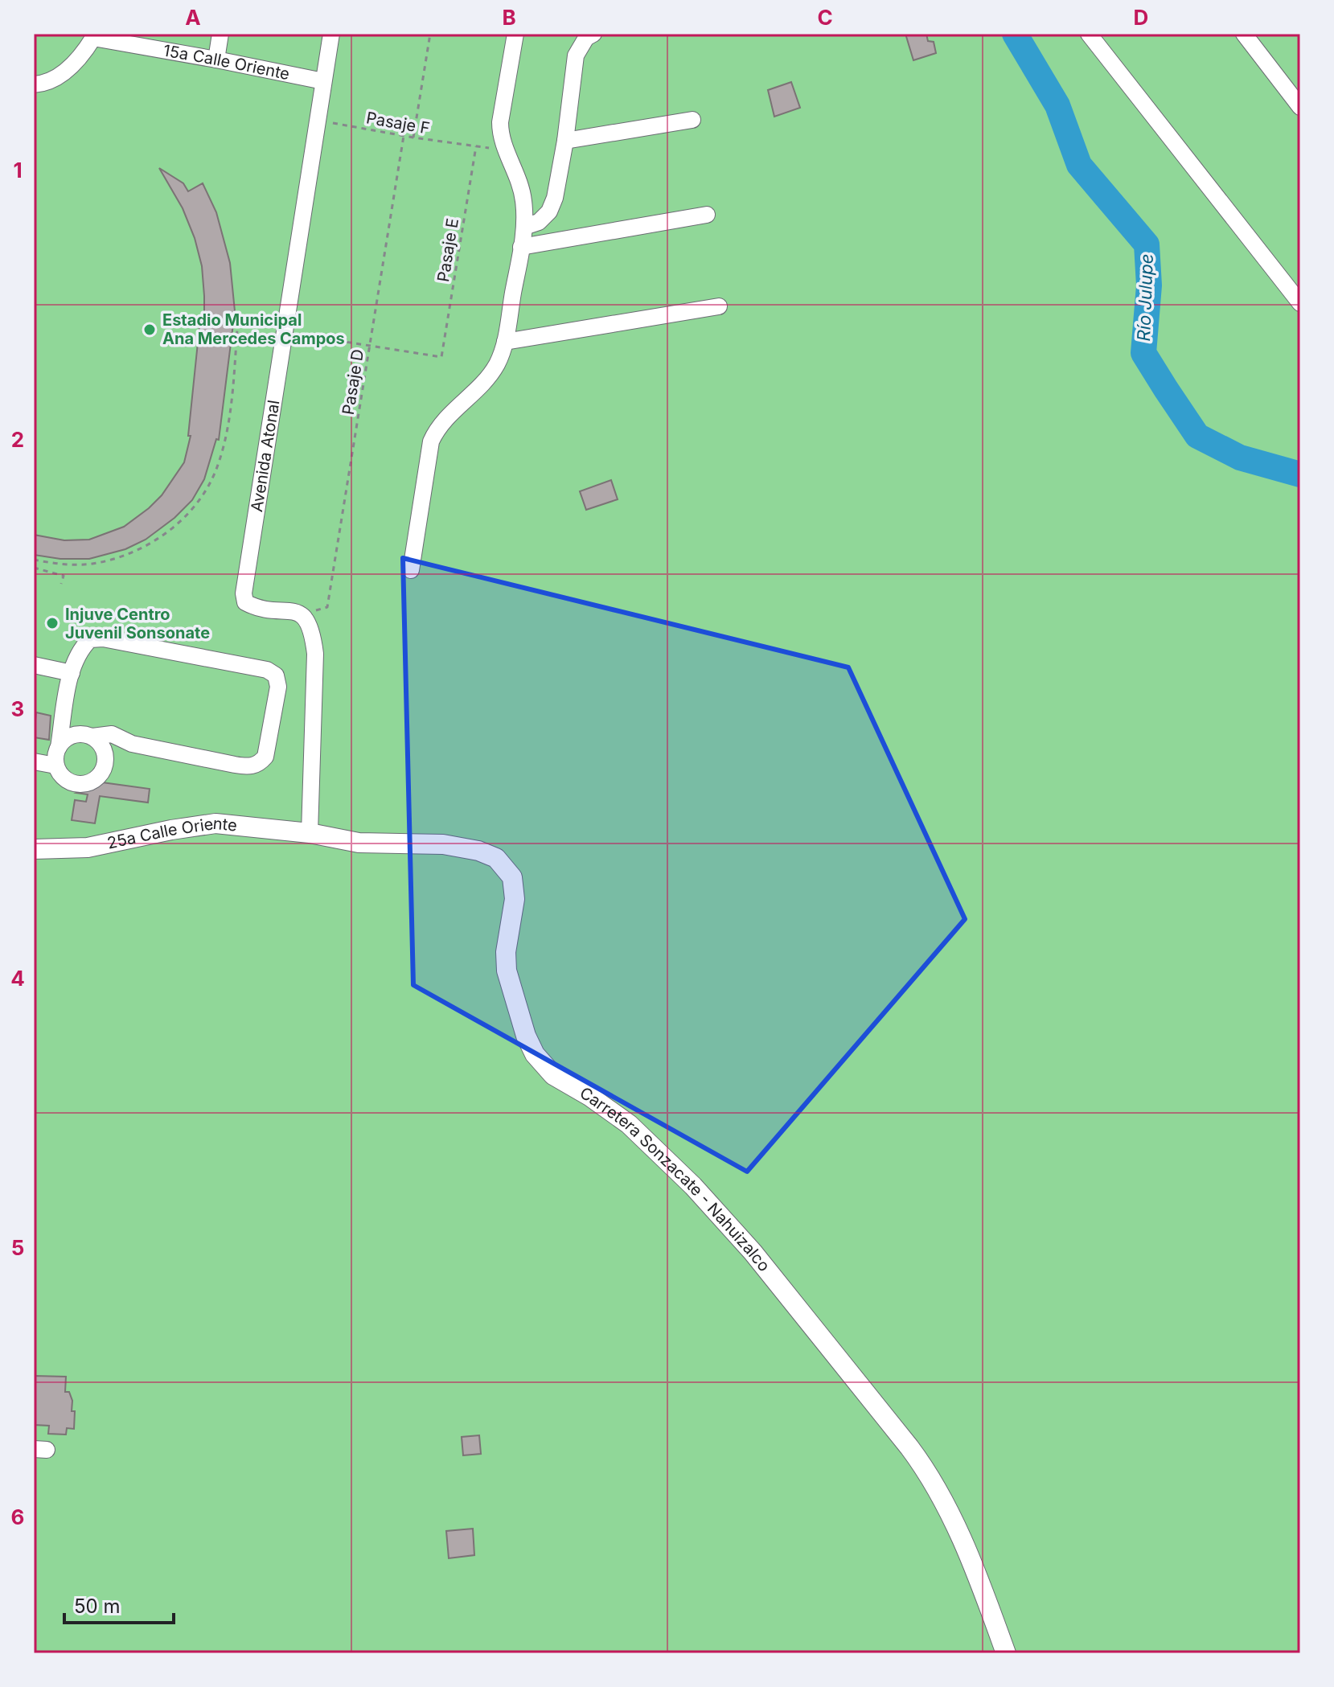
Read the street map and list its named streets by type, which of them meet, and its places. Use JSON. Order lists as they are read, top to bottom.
{
  "streets": {
    "street": [
      "15a Calle Oriente",
      "Avenida Atonal",
      "25a Calle Oriente",
      "Carretera Sonzacate - Nahuizalco"
    ],
    "path": ["Pasaje F", "Pasaje E", "Pasaje D"]
  },
  "crossings": [
    ["15a Calle Oriente", "Avenida Atonal"],
    ["Pasaje F", "Pasaje E"],
    ["Pasaje F", "Pasaje D"],
    ["Pasaje F", "Avenida Atonal"],
    ["Pasaje E", "Pasaje D"],
    ["Pasaje D", "Avenida Atonal"],
    ["25a Calle Oriente", "Carretera Sonzacate - Nahuizalco"]
  ],
  "water": ["Río Julupe"],
  "places": ["Estadio Municipal Ana Mercedes Campos", "Injuve Centro Juvenil Sonsonate"],
  "scale_bar": "50 m",
  "grid": {
    "columns": [
      "A",
      "B",
      "C",
      "D"
    ],
    "rows": [
      "1",
      "2",
      "3",
      "4",
      "5",
      "6"
    ]
  }
}
